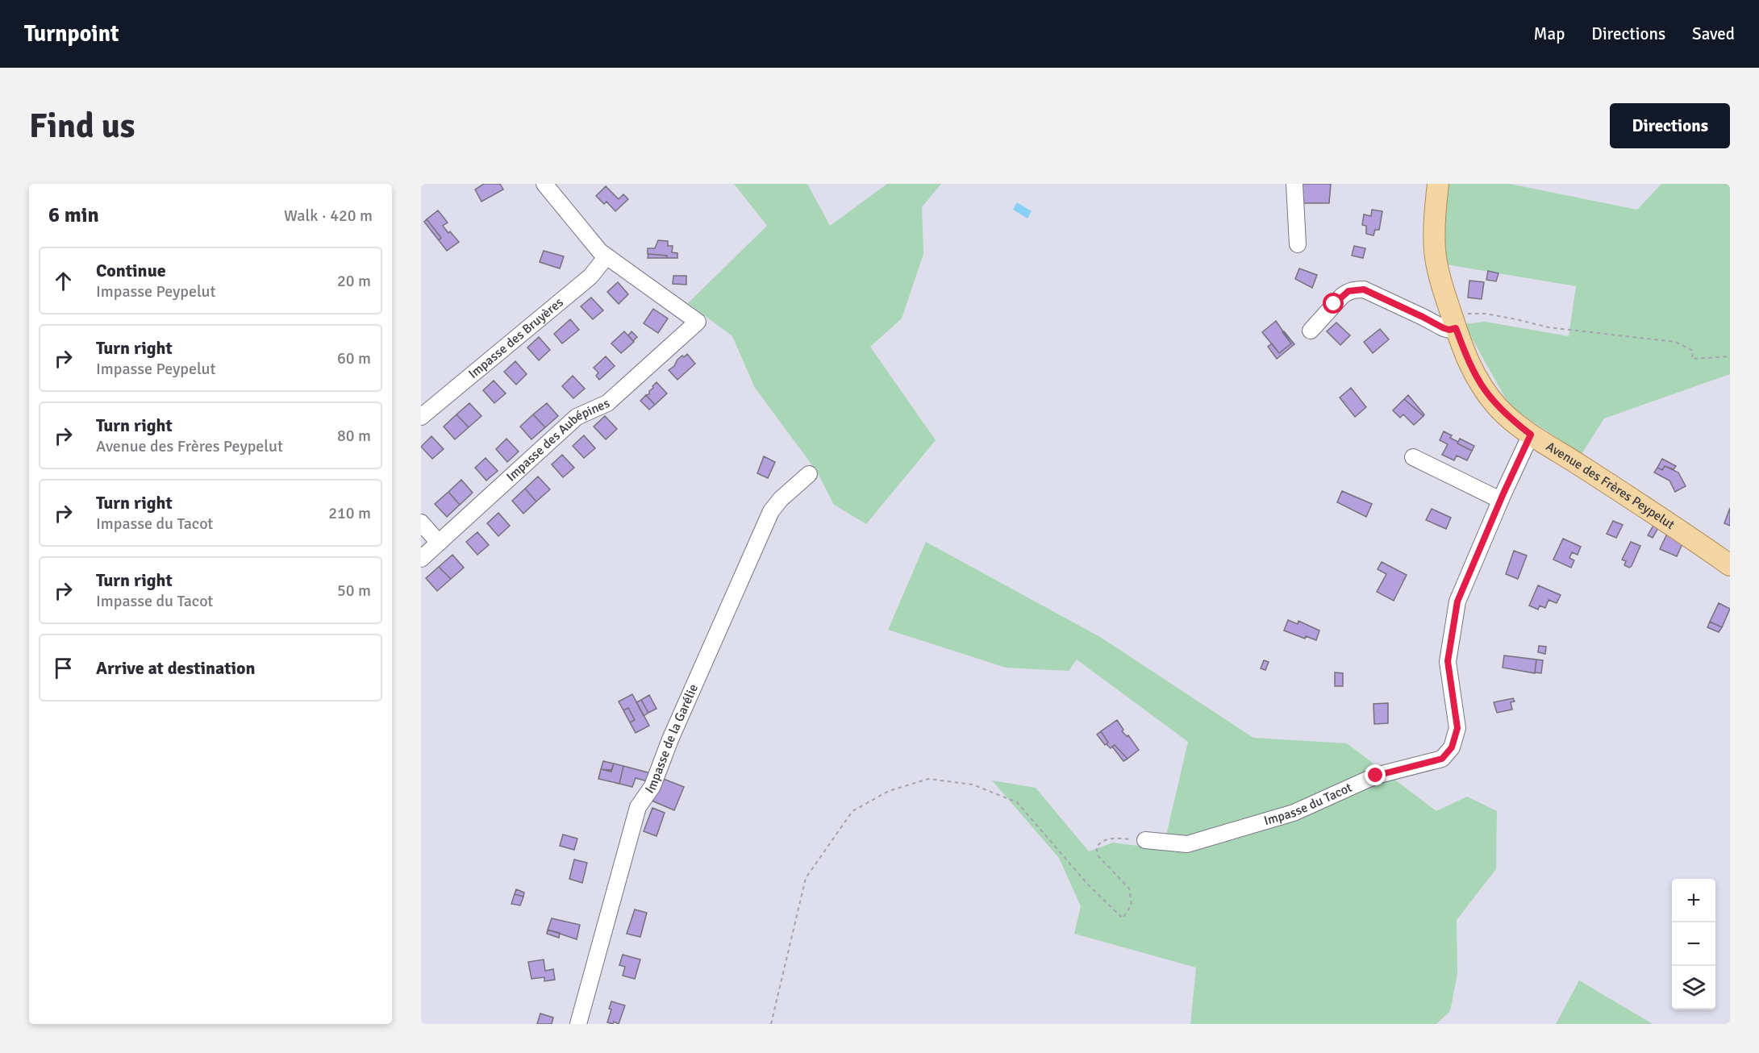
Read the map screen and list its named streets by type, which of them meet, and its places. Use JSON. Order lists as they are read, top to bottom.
{
  "streets": {
    "main road": ["Avenue des Frères Peypelut"],
    "street": [
      "Impasse des Bruyères",
      "Impasse des Aubépines",
      "Impasse de la Garélie",
      "Impasse du Tacot"
    ]
  },
  "crossings": [
    ["Impasse des Bruyères", "Impasse des Aubépines"],
    ["Avenue des Frères Peypelut", "Impasse du Tacot"]
  ],
  "page": {
    "header": "Turnpoint",
    "nav": ["Map", "Directions", "Saved"],
    "buttons": "Directions",
    "title": "Find us",
    "heading": ["6 min", "Walk · 420 m"],
    "list": [
      ["Continue", "Impasse Peypelut", "20 m"],
      ["Turn right", "Impasse Peypelut", "60 m"],
      ["Turn right", "Avenue des Frères Peypelut", "80 m"],
      ["Turn right", "Impasse du Tacot", "210 m"],
      ["Turn right", "Impasse du Tacot", "50 m"],
      "Arrive at destination"
    ],
    "map_buttons": ["+", "−"]
  }
}
